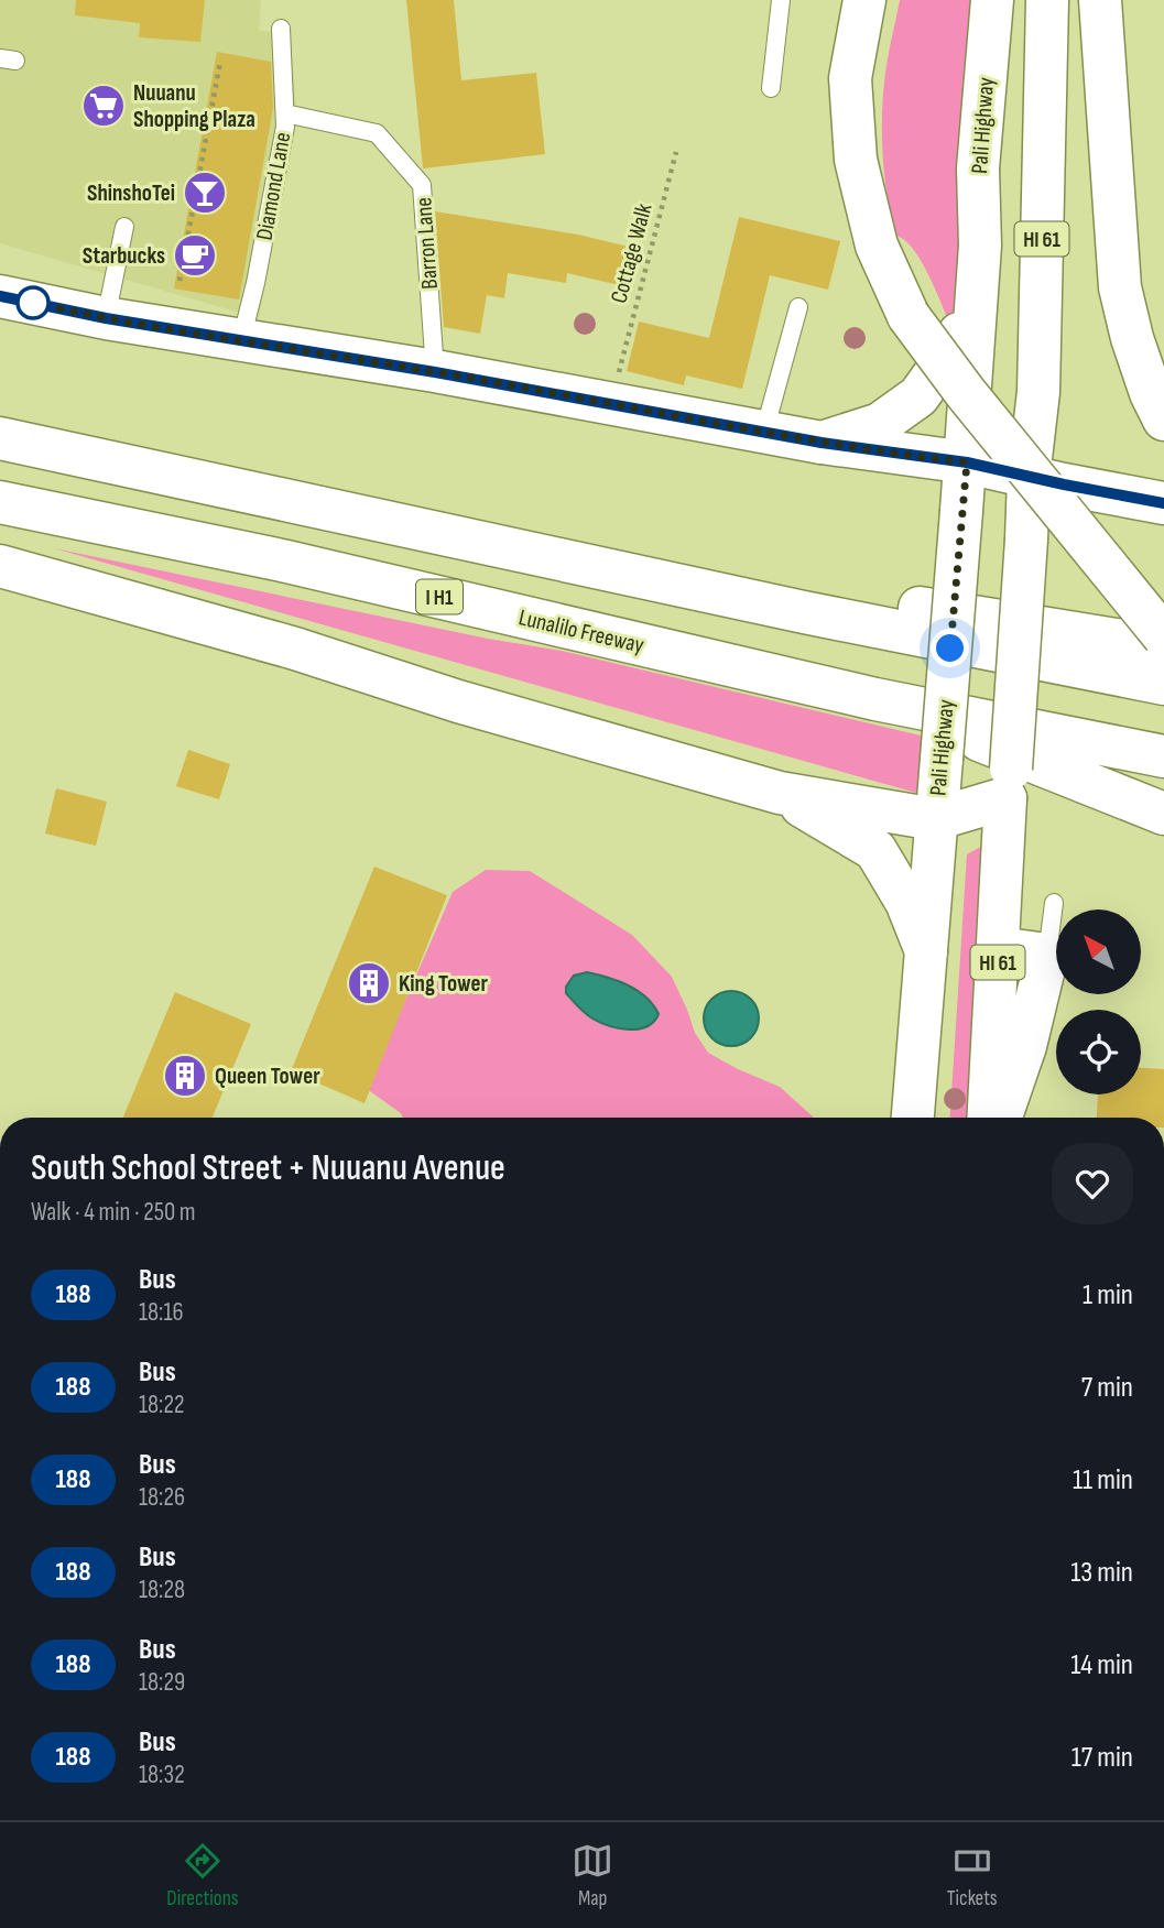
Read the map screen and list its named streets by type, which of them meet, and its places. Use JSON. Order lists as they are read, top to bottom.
{
  "streets": {
    "main road": [
      "Pali Highway",
      "HI 61",
      "I H1",
      "Lunalilo Freeway"
    ],
    "lane": ["Diamond Lane", "Barron Lane"],
    "path": ["Cottage Walk"]
  },
  "crossings": [
    ["Diamond Lane", "Barron Lane"]
  ],
  "places": {
    "supermarket": ["Nuuanu Shopping Plaza"],
    "bar": ["ShinshoTei"],
    "cafe": ["Starbucks"],
    "building": ["King Tower", "Queen Tower"]
  },
  "lines": ["bus line 188"],
  "north": "top left",
  "page": {
    "heading": ["South School Street + Nuuanu Avenue", "Walk · 4 min · 250 m"],
    "list": [
      {
        "mark": "188",
        "name": "Bus",
        "note": "18:16",
        "value": "1 min"
      },
      {
        "mark": "188",
        "name": "Bus",
        "note": "18:22",
        "value": "7 min"
      },
      {
        "mark": "188",
        "name": "Bus",
        "note": "18:26",
        "value": "11 min"
      },
      {
        "mark": "188",
        "name": "Bus",
        "note": "18:28",
        "value": "13 min"
      },
      {
        "mark": "188",
        "name": "Bus",
        "note": "18:29",
        "value": "14 min"
      },
      {
        "mark": "188",
        "name": "Bus",
        "note": "18:32",
        "value": "17 min"
      }
    ],
    "tabs": ["Directions", "Map", "Tickets"]
  }
}
